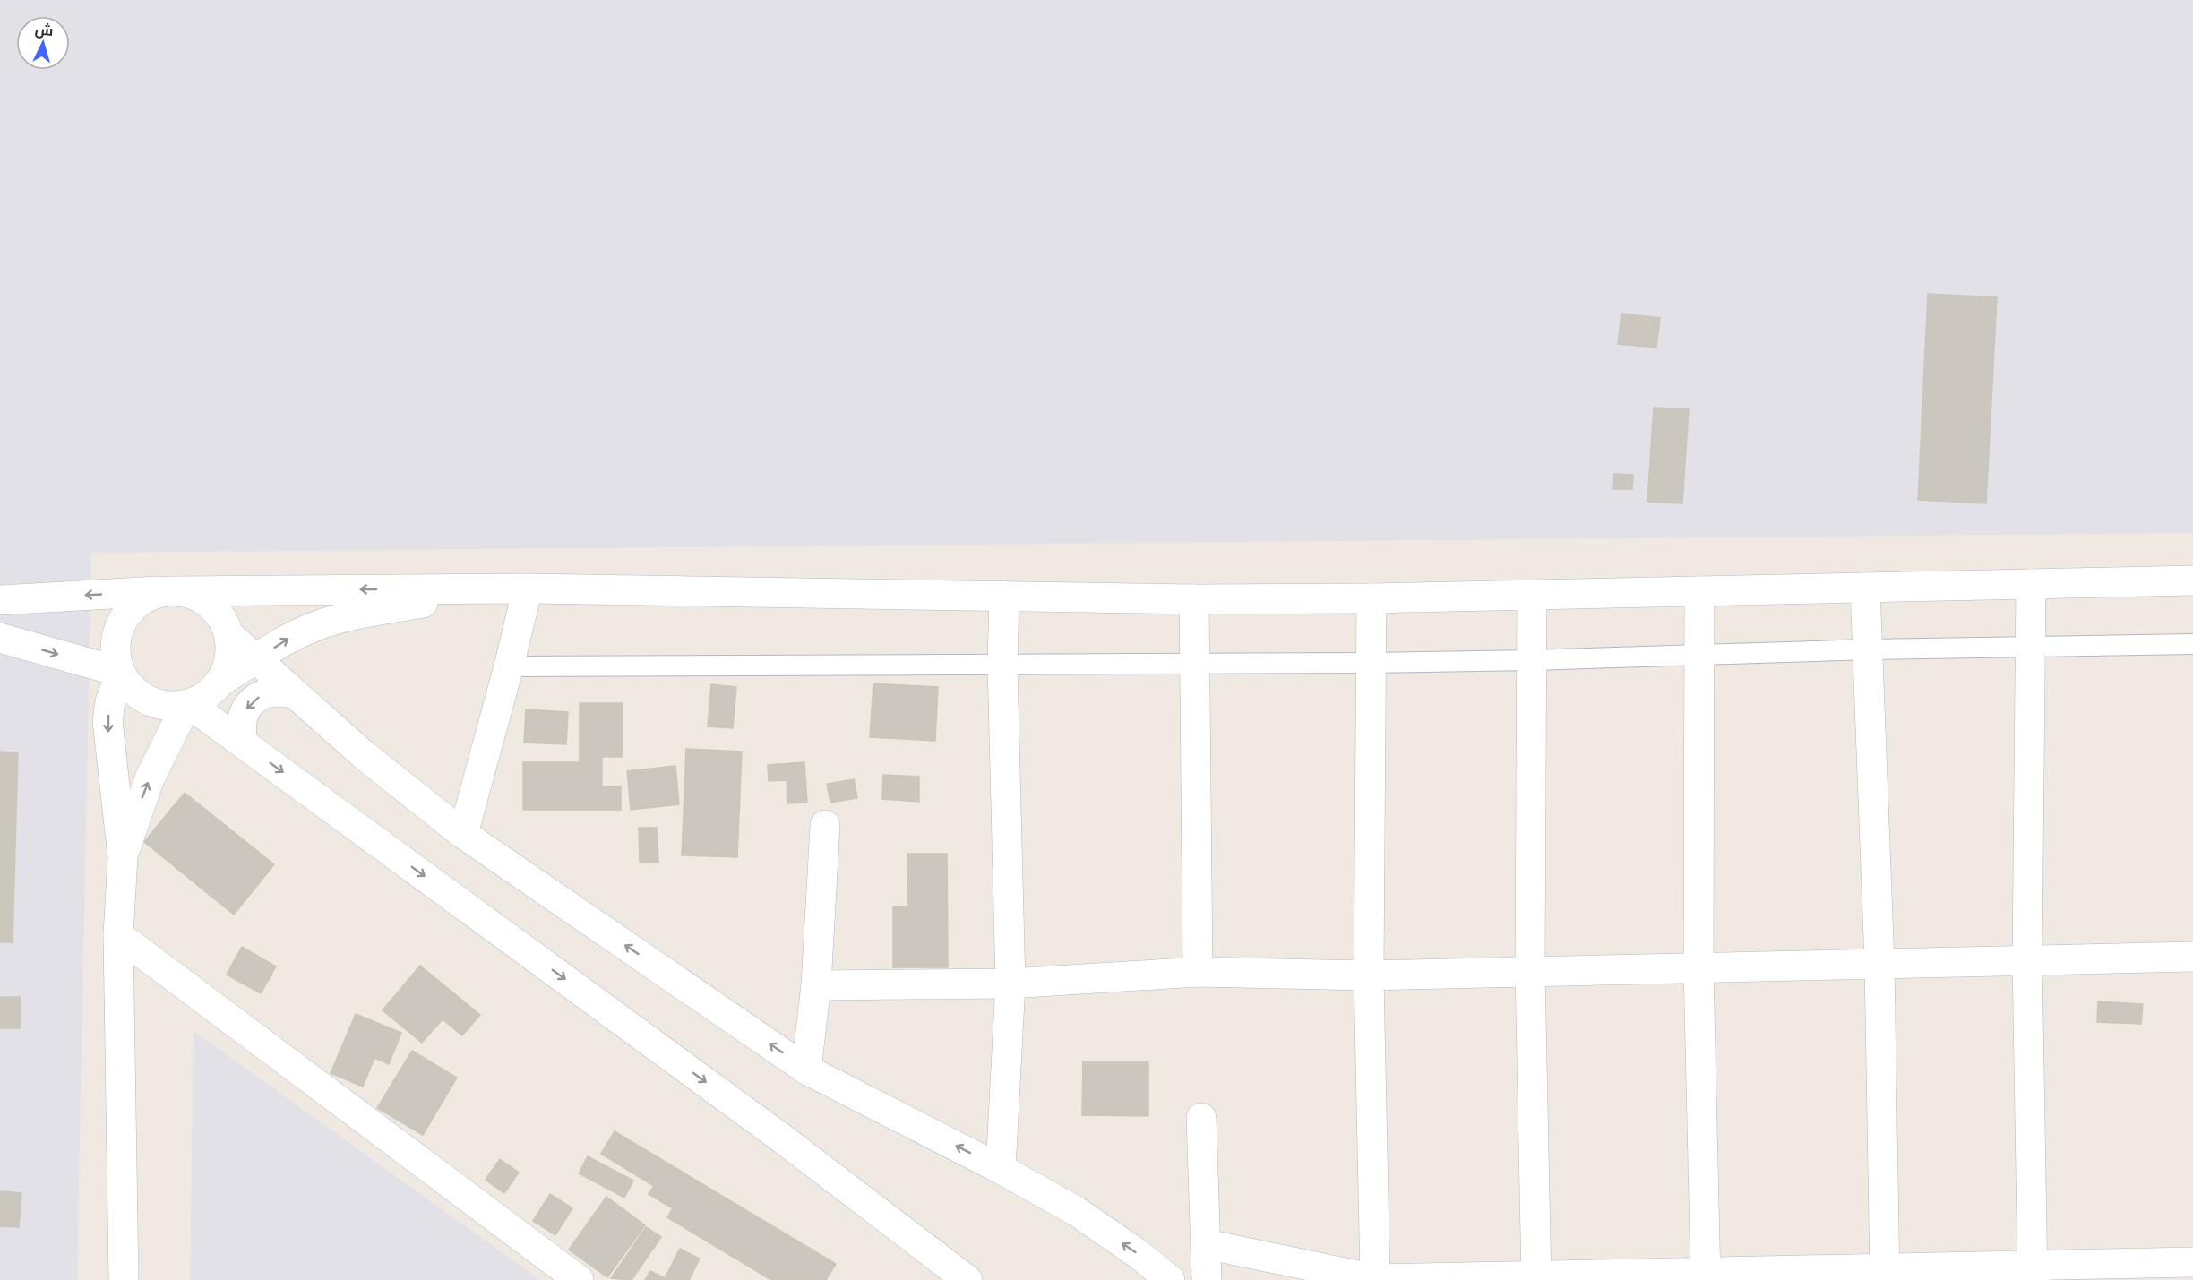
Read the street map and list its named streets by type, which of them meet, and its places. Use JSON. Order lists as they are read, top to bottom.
{
  "north": "top"
}
